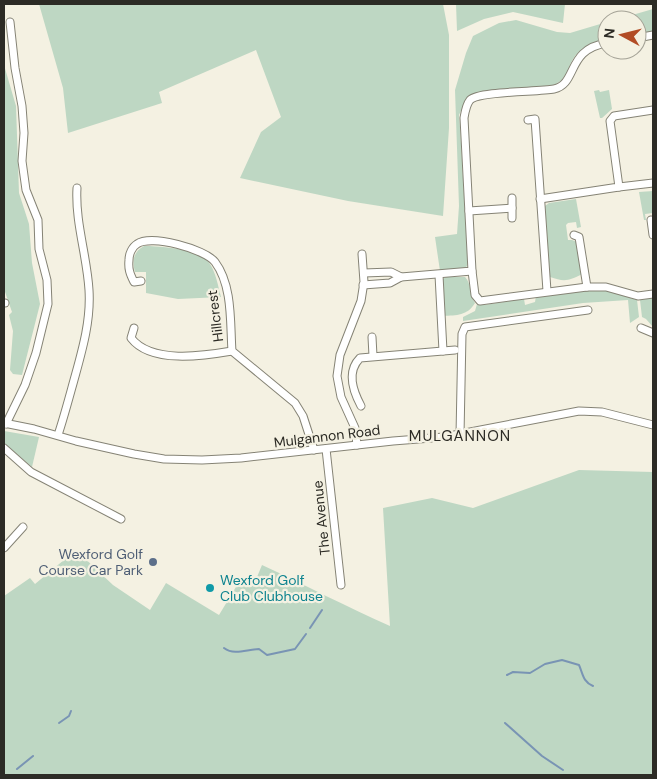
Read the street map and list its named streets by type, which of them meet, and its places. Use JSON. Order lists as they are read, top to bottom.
{
  "streets": {
    "street": ["Hillcrest", "Mulgannon Road", "The Avenue"]
  },
  "crossings": [
    ["Hillcrest", "Mulgannon Road"],
    ["Mulgannon Road", "The Avenue"]
  ],
  "districts": ["MULGANNON"],
  "places": ["Wexford Golf Course Car Park", "Wexford Golf Club Clubhouse"],
  "north": "left"
}
